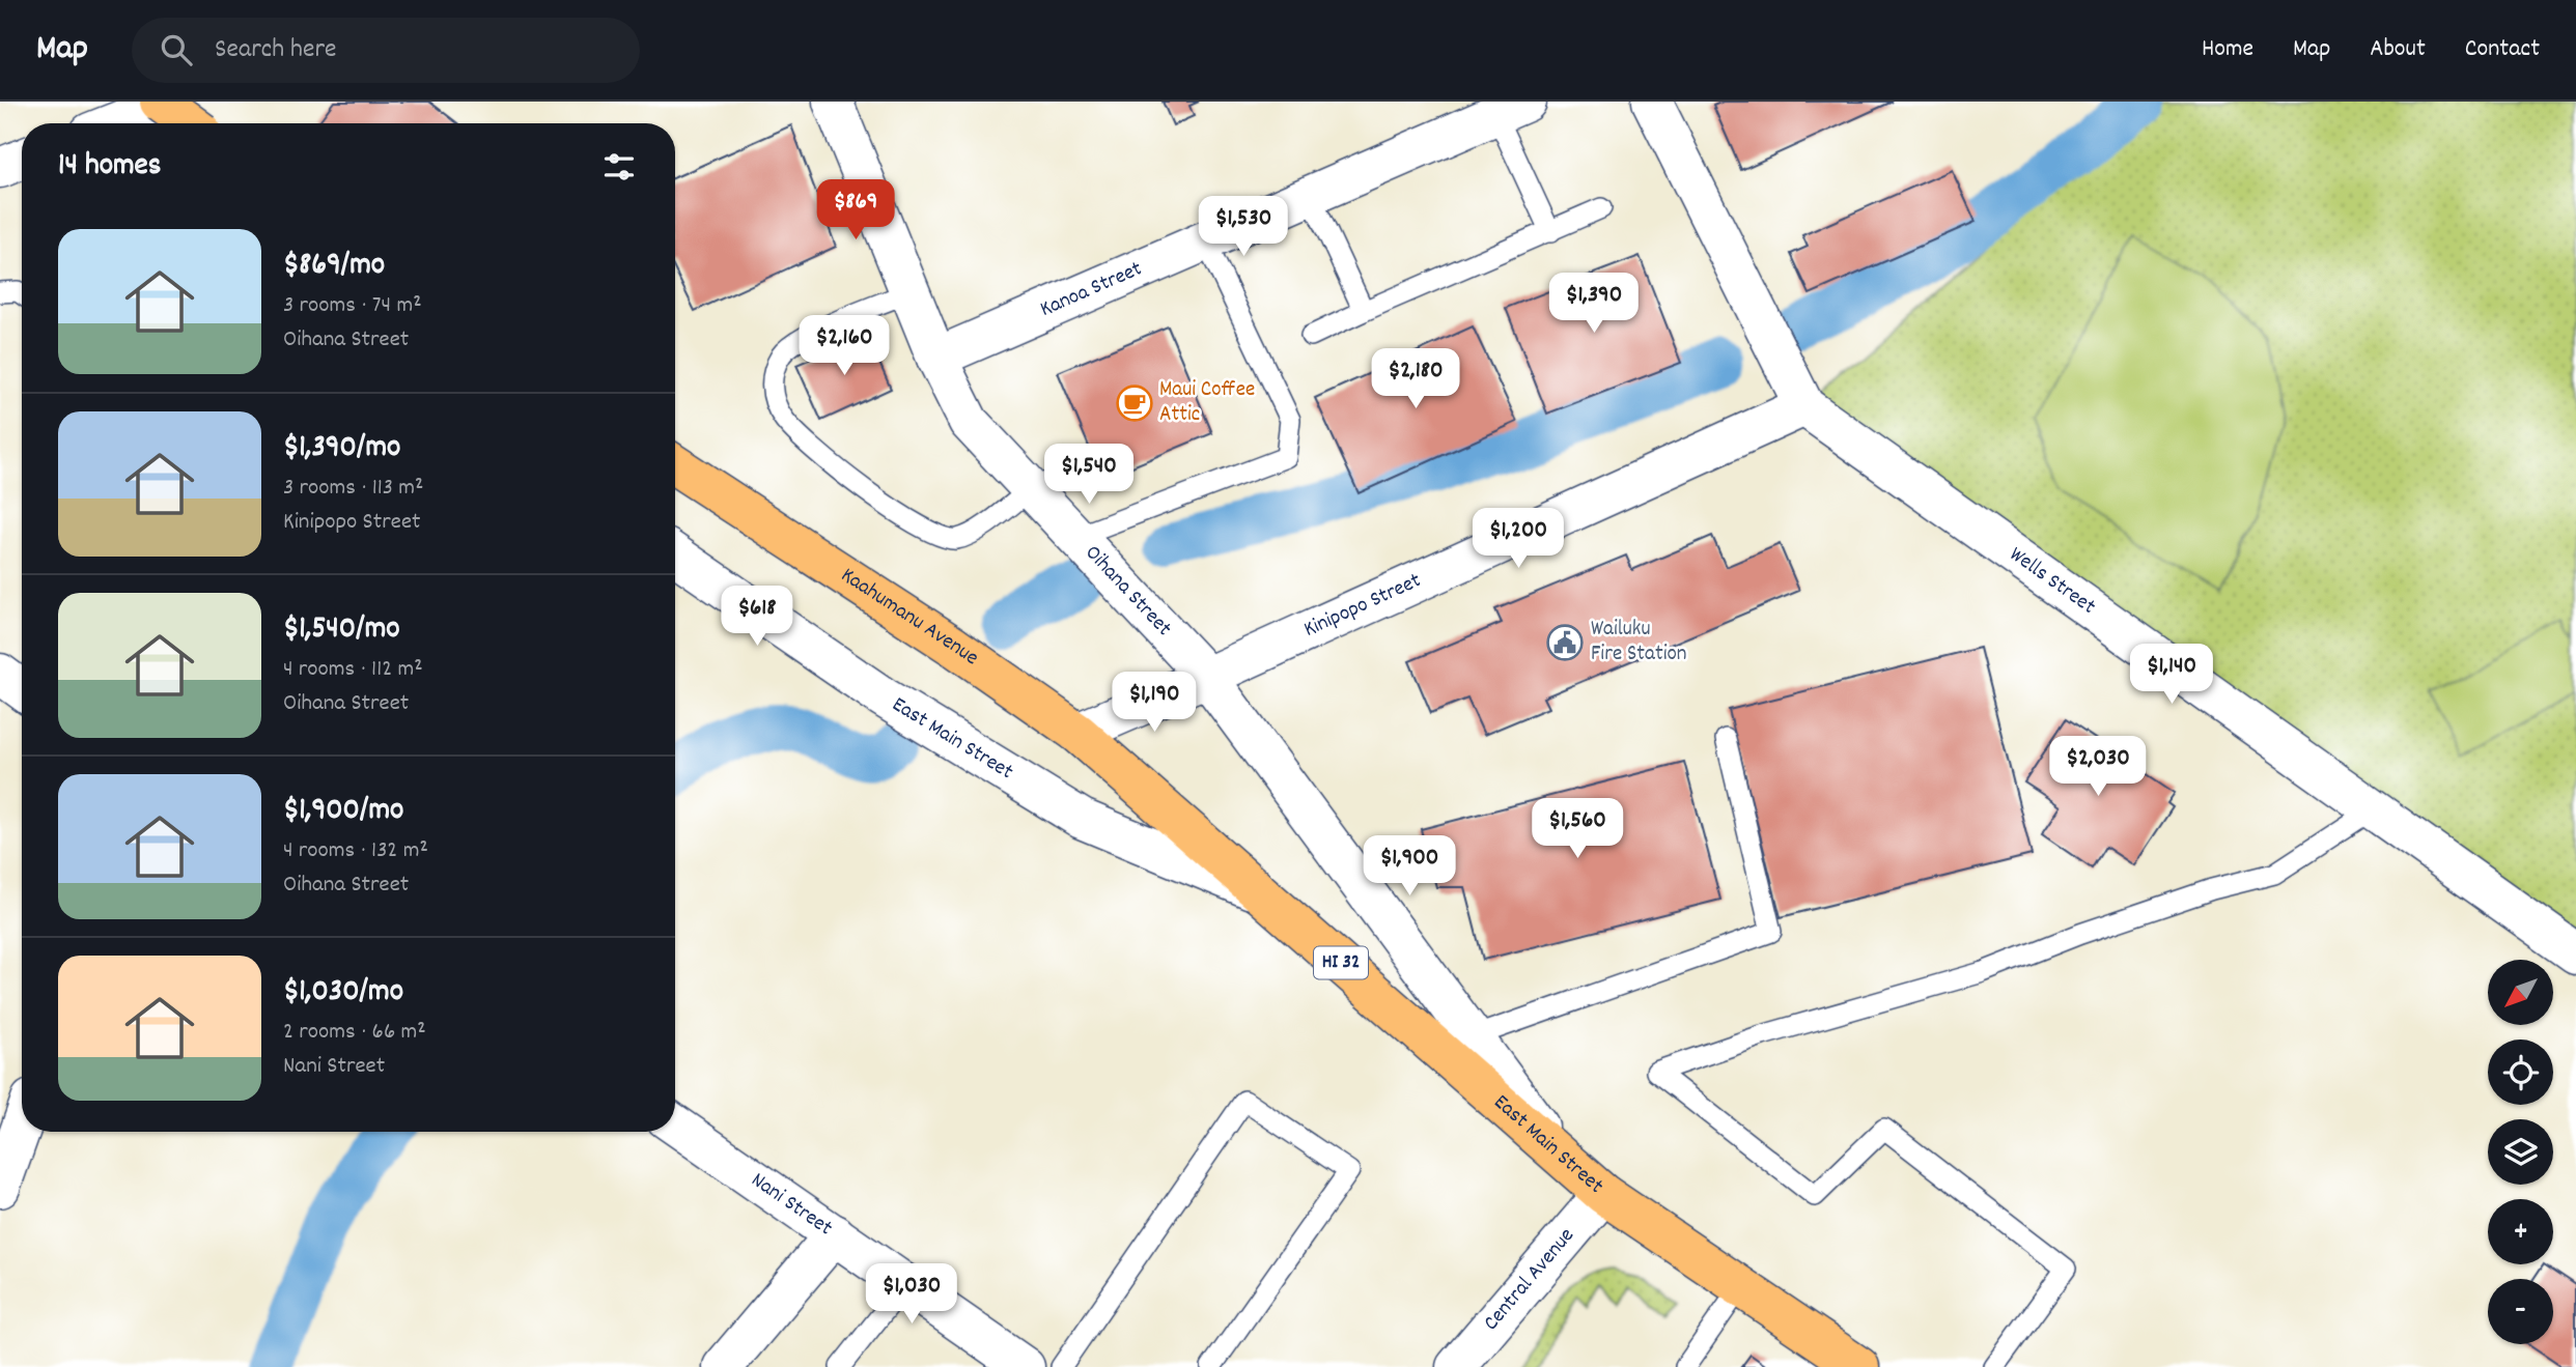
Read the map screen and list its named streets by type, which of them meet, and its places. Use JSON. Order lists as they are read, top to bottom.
{
  "streets": {
    "main road": ["Kaahumanu Avenue", "East Main Street", "HI 32"],
    "street": [
      "Kanoa Street",
      "Wells Street",
      "Oihana Street",
      "Kinipopo Street",
      "Nani Street",
      "Central Avenue"
    ]
  },
  "crossings": [
    ["Kanoa Street", "Oihana Street"],
    ["Wells Street", "Kinipopo Street"],
    ["Oihana Street", "Kinipopo Street"],
    ["Oihana Street", "East Main Street"],
    ["Kinipopo Street", "Kaahumanu Avenue"],
    ["Kinipopo Street", "East Main Street"],
    ["Kaahumanu Avenue", "East Main Street"],
    ["East Main Street", "Central Avenue"]
  ],
  "places": {
    "cafe": ["Maui Coffee Attic"],
    "public building": ["Wailuku Fire Station"]
  },
  "north": "bottom left",
  "page": {
    "header": "Map",
    "search": "Search here",
    "nav": [
      "Home",
      "Map",
      "About",
      "Contact"
    ],
    "heading": "14 homes",
    "price": [
      "$869",
      "$1,530",
      "$1,390",
      "$2,160",
      "$2,180",
      "$1,540",
      "$1,200",
      "$618",
      "$1,140",
      "$1,190",
      "$2,030",
      "$1,560",
      "$1,900",
      "$1,030"
    ],
    "list": [
      {
        "name": "$869/mo",
        "note": "3 rooms · 74 m² · Oihana Street"
      },
      {
        "name": "$1,390/mo",
        "note": "3 rooms · 113 m² · Kinipopo Street"
      },
      {
        "name": "$1,540/mo",
        "note": "4 rooms · 112 m² · Oihana Street"
      },
      {
        "name": "$1,900/mo",
        "note": "4 rooms · 132 m² · Oihana Street"
      },
      {
        "name": "$1,030/mo",
        "note": "2 rooms · 66 m² · Nani Street"
      }
    ],
    "map_buttons": ["+", "−"]
  }
}
